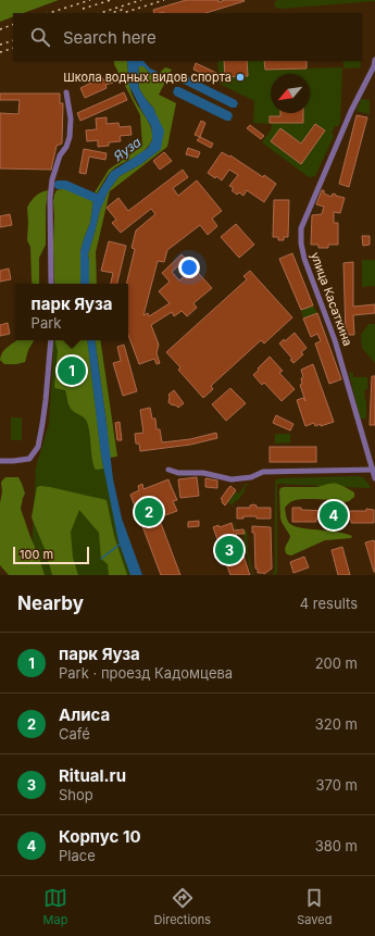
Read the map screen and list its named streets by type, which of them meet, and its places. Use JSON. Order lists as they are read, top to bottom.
{
  "streets": {
    "street": ["улица Касаткина"]
  },
  "water": ["Яуза"],
  "places": ["Школа водных видов спорта"],
  "scale_bar": "100 m",
  "north": "bottom left",
  "page": {
    "search": "Search here",
    "popup": ["парк Яуза", "Park"],
    "pins": [
      "1",
      "2",
      "4",
      "3"
    ],
    "scale": "100 m",
    "heading": ["Nearby", "4 results"],
    "list": [
      {
        "mark": "1",
        "name": "парк Яуза",
        "note": "Park · проезд Кадомцева",
        "value": "200 m"
      },
      {
        "mark": "2",
        "name": "Алиса",
        "note": "Café",
        "value": "320 m"
      },
      {
        "mark": "3",
        "name": "Ritual.ru",
        "note": "Shop",
        "value": "370 m"
      },
      {
        "mark": "4",
        "name": "Корпус 10",
        "note": "Place",
        "value": "380 m"
      }
    ],
    "nav": ["Map", "Directions", "Saved"]
  }
}
